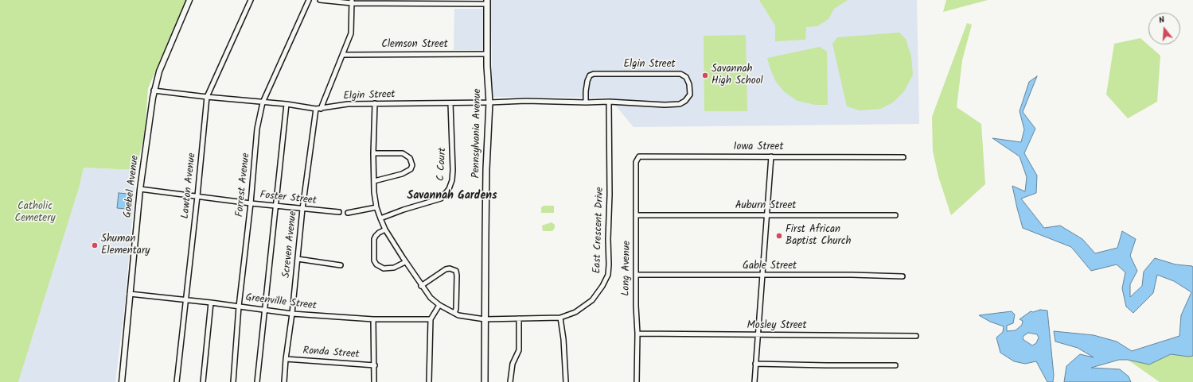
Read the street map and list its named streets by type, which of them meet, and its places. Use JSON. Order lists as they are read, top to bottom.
{
  "streets": {
    "main road": ["Pennsylvania Avenue"],
    "street": [
      "Clemson Street",
      "Elgin Street",
      "Iowa Street",
      "C Court",
      "Forrest Avenue",
      "Lawton Avenue",
      "Goebel Avenue",
      "Foster Street",
      "Auburn Street",
      "East Crescent Drive",
      "Screven Avenue",
      "Gable Street",
      "Long Avenue",
      "Greenville Street",
      "Mosley Street",
      "Ronda Street"
    ]
  },
  "crossings": [
    ["Clemson Street", "Pennsylvania Avenue"],
    ["Elgin Street", "Pennsylvania Avenue"],
    ["Elgin Street", "C Court"],
    ["Elgin Street", "Forrest Avenue"],
    ["Elgin Street", "Lawton Avenue"],
    ["Elgin Street", "Goebel Avenue"],
    ["Elgin Street", "East Crescent Drive"],
    ["Elgin Street", "Screven Avenue"],
    ["Pennsylvania Avenue", "East Crescent Drive"],
    ["Iowa Street", "Long Avenue"],
    ["C Court", "East Crescent Drive"],
    ["Forrest Avenue", "Foster Street"],
    ["Forrest Avenue", "Greenville Street"],
    ["Lawton Avenue", "Foster Street"],
    ["Lawton Avenue", "Greenville Street"],
    ["Goebel Avenue", "Foster Street"],
    ["Goebel Avenue", "Greenville Street"],
    ["Foster Street", "Screven Avenue"],
    ["Auburn Street", "Long Avenue"],
    ["Screven Avenue", "Greenville Street"],
    ["Screven Avenue", "Ronda Street"],
    ["Gable Street", "Long Avenue"],
    ["Long Avenue", "Mosley Street"]
  ],
  "districts": ["Savannah Gardens"],
  "parks": ["Catholic Cemetery"],
  "places": ["Savannah High School", "First African Baptist Church", "Shuman Elementary"],
  "north": "top"
}
